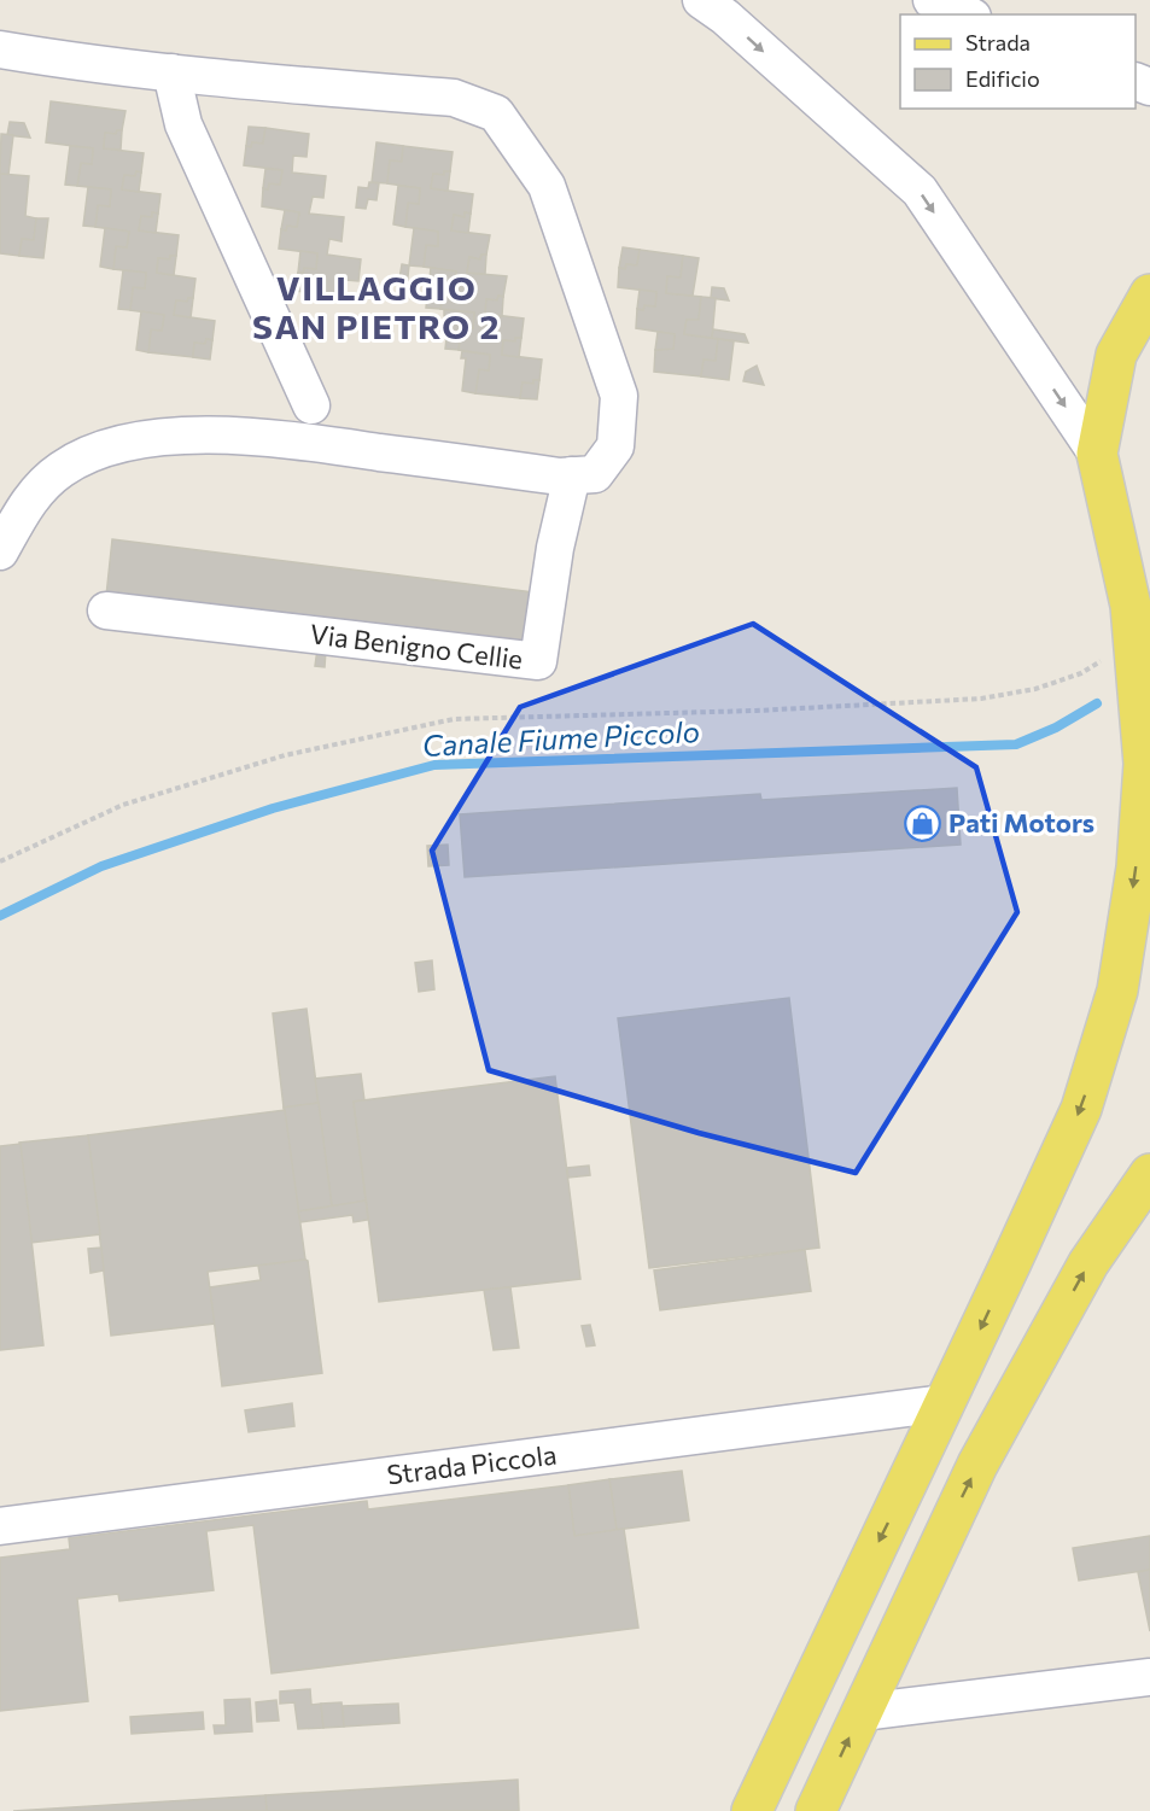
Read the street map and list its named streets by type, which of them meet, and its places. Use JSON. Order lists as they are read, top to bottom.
{
  "streets": {
    "street": ["Via Benigno Cellie", "Strada Piccola"]
  },
  "districts": ["VILLAGGIO SAN PIETRO 2"],
  "water": ["Canale Fiume Piccolo"],
  "places": {
    "shop": ["Pati Motors"]
  },
  "legend": ["Strada", "Edificio"]
}
